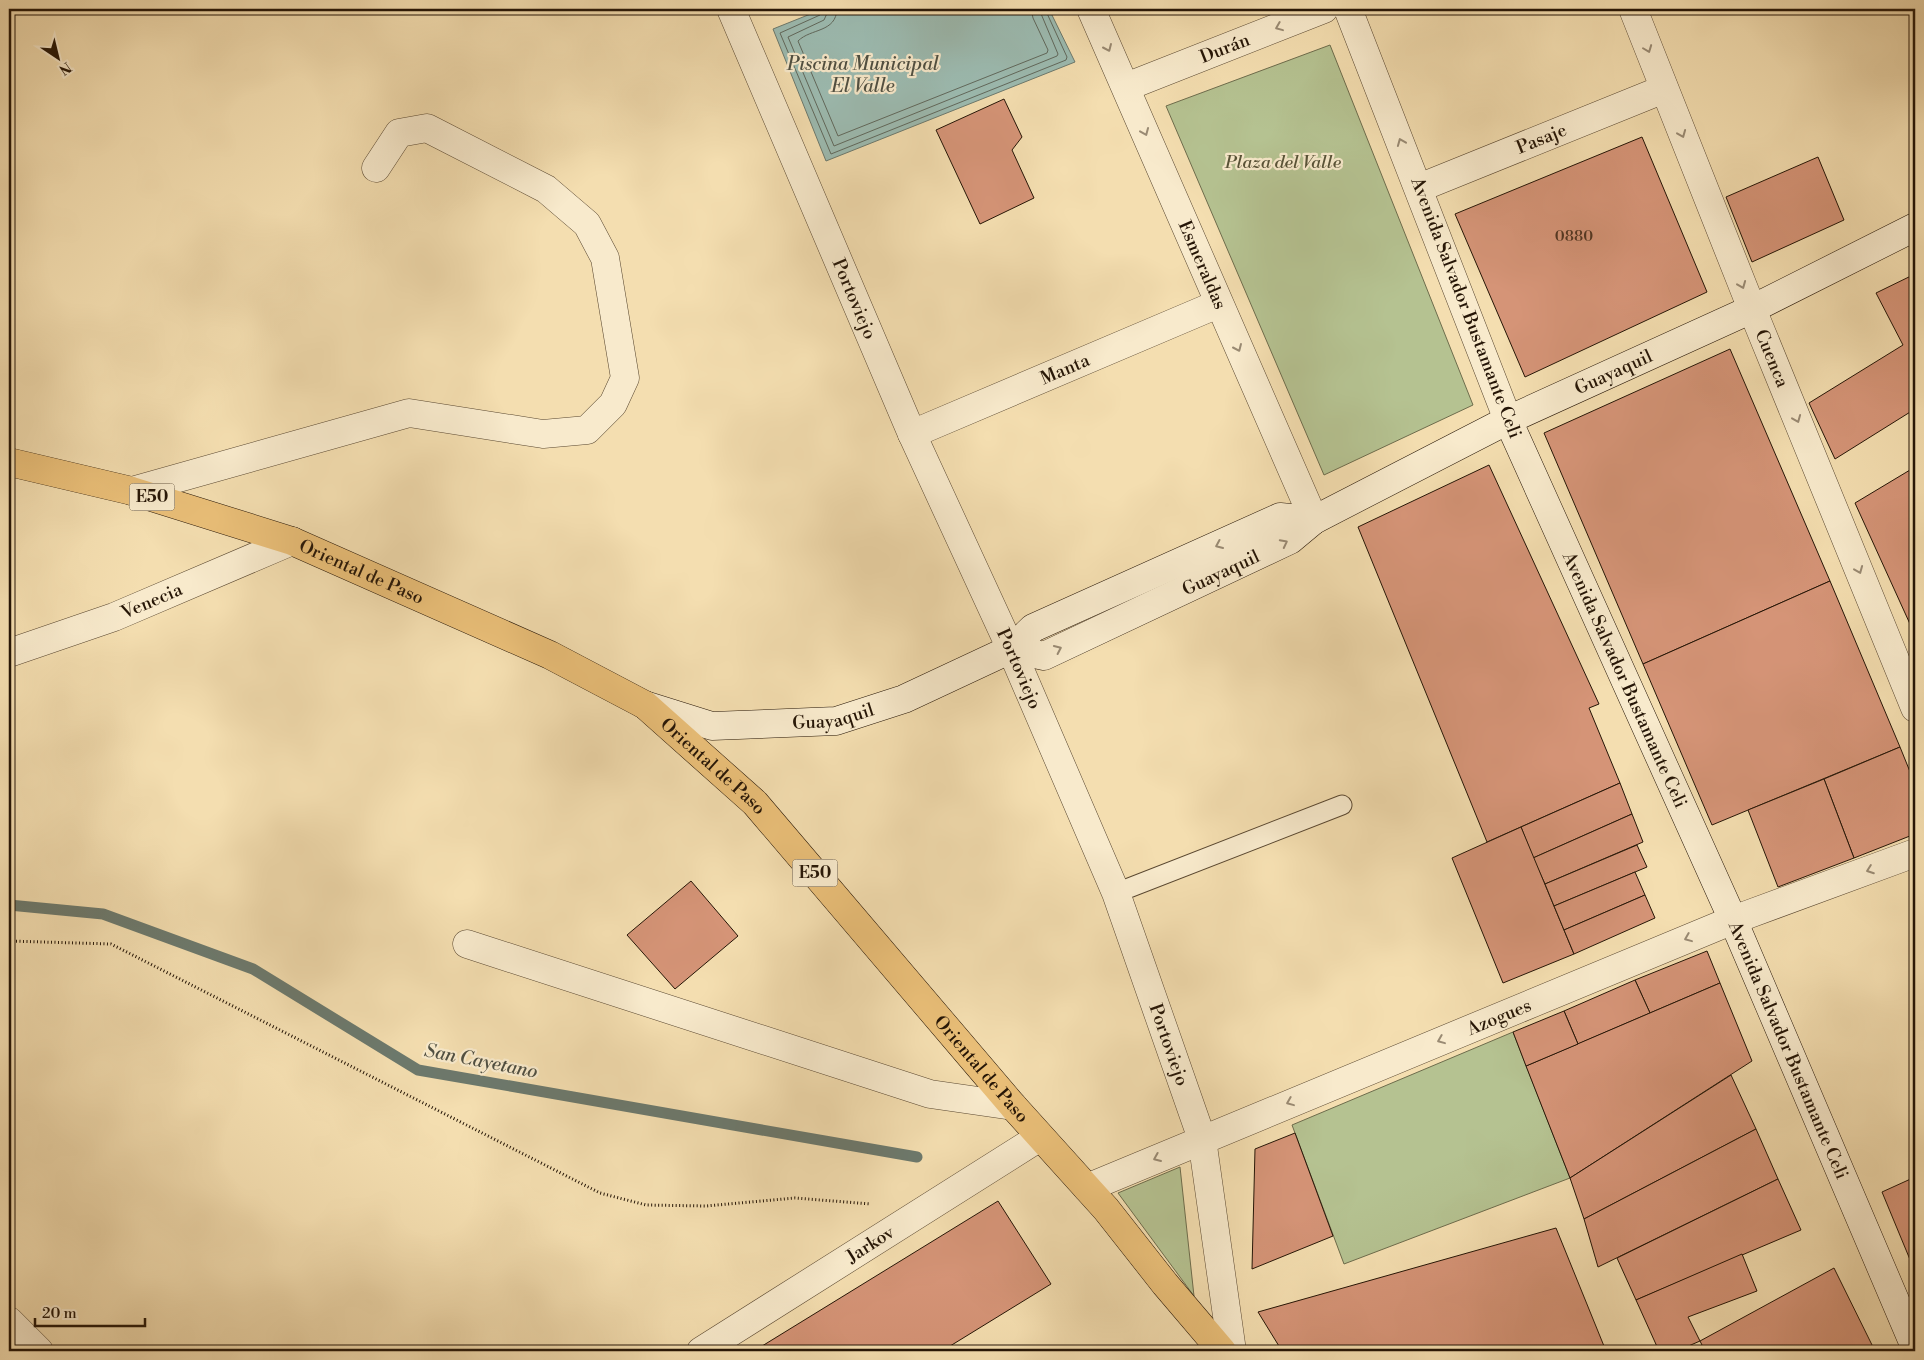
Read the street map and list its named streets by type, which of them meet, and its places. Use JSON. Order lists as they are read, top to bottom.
{
  "streets": {
    "highway": ["E50", "Oriental de Paso"],
    "street": [
      "Durán",
      "Pasaje",
      "Esmeraldas",
      "Portoviejo",
      "Avenida Salvador Bustamante Celi",
      "Cuenca",
      "Manta",
      "Guayaquil",
      "Venecia",
      "Azogues",
      "Jarkov"
    ]
  },
  "crossings": [
    ["Durán", "Esmeraldas"],
    ["Pasaje", "Avenida Salvador Bustamante Celi"],
    ["Pasaje", "Cuenca"],
    ["Esmeraldas", "Manta"],
    ["Esmeraldas", "Guayaquil"],
    ["Portoviejo", "Manta"],
    ["Portoviejo", "Guayaquil"],
    ["Portoviejo", "Azogues"],
    ["Avenida Salvador Bustamante Celi", "Guayaquil"],
    ["Avenida Salvador Bustamante Celi", "Azogues"],
    ["Cuenca", "Guayaquil"],
    ["Guayaquil", "Oriental de Paso"],
    ["Oriental de Paso", "Venecia"],
    ["Oriental de Paso", "Azogues"],
    ["Oriental de Paso", "Jarkov"]
  ],
  "one_way": [
    "Durán",
    "Esmeraldas",
    "Cuenca",
    "Azogues"
  ],
  "water": ["Piscina Municipal El Valle", "San Cayetano"],
  "parks": ["Plaza del Valle"],
  "house_numbers": ["0880"],
  "scale_bar": "20 m",
  "north": "bottom right"
}
